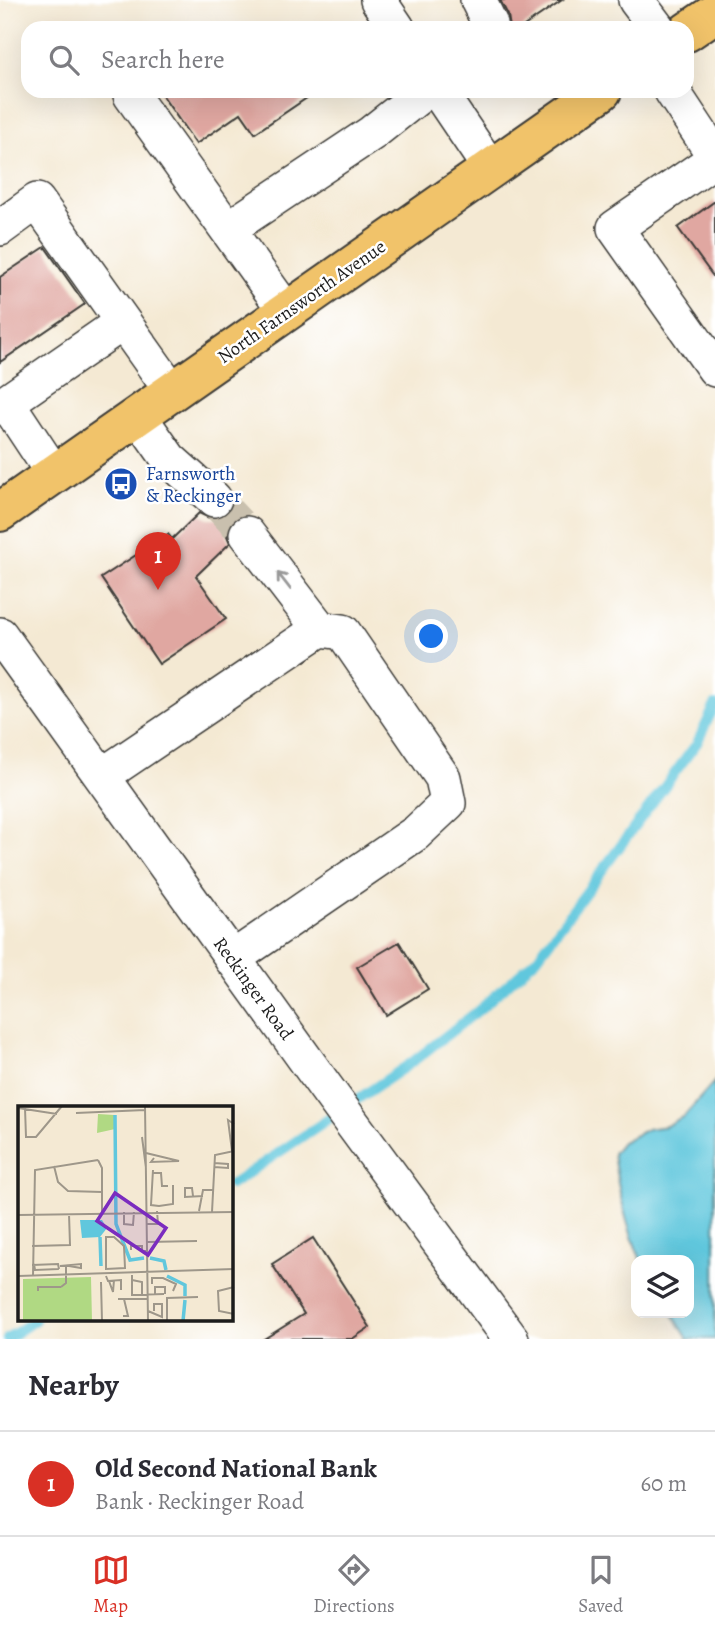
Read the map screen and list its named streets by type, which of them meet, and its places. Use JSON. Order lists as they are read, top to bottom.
{
  "streets": {
    "main road": ["North Farnsworth Avenue"],
    "street": ["Reckinger Road"]
  },
  "places": {
    "bus stop": ["Farnsworth & Reckinger"]
  },
  "page": {
    "search": "Search here",
    "pins": "1",
    "heading": "Nearby",
    "list": [
      {
        "mark": "1",
        "name": "Old Second National Bank",
        "note": "Bank · Reckinger Road",
        "value": "60 m"
      }
    ],
    "nav": ["Map", "Directions", "Saved"]
  }
}
